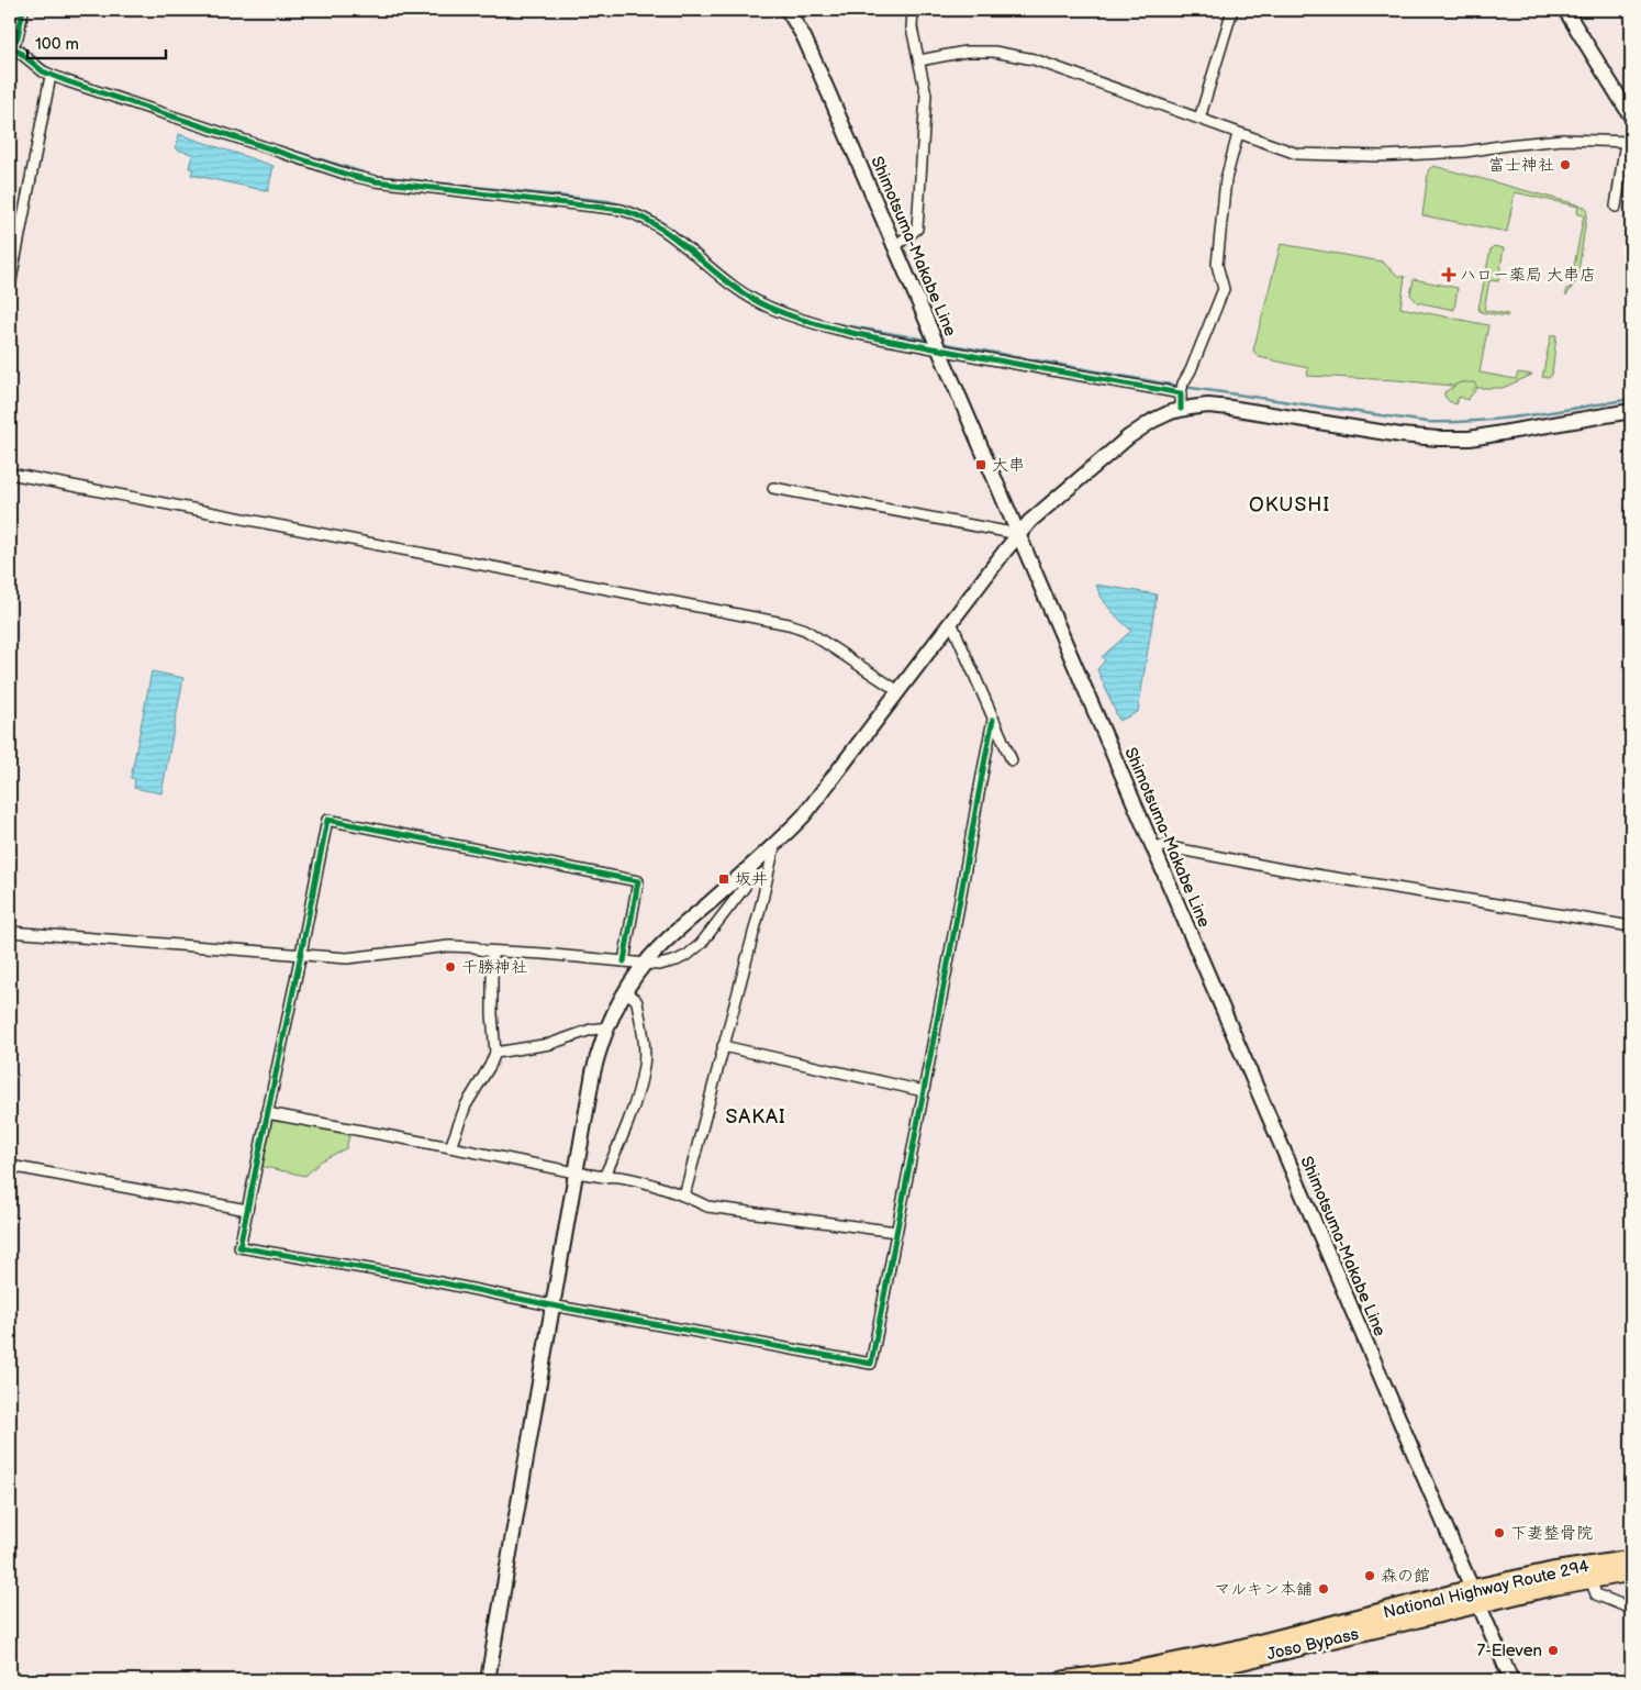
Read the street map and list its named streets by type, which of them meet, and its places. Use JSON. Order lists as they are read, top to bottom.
{
  "streets": {
    "highway": ["National Highway Route 294", "Joso Bypass"],
    "street": ["Shimotsuma-Makabe Line"]
  },
  "crossings": [
    ["Shimotsuma-Makabe Line", "National Highway Route 294"],
    ["Shimotsuma-Makabe Line", "Joso Bypass"],
    ["National Highway Route 294", "Joso Bypass"]
  ],
  "districts": ["OKUSHI", "SAKAI"],
  "places": {
    "other": [
      "富士神社",
      "千勝神社",
      "下妻整骨院",
      "森の館",
      "マルキン本舗",
      "7-Eleven"
    ],
    "health": ["ハロー薬局 大串店"],
    "transit": ["大串", "坂井"]
  },
  "scale_bar": "100 m"
}
